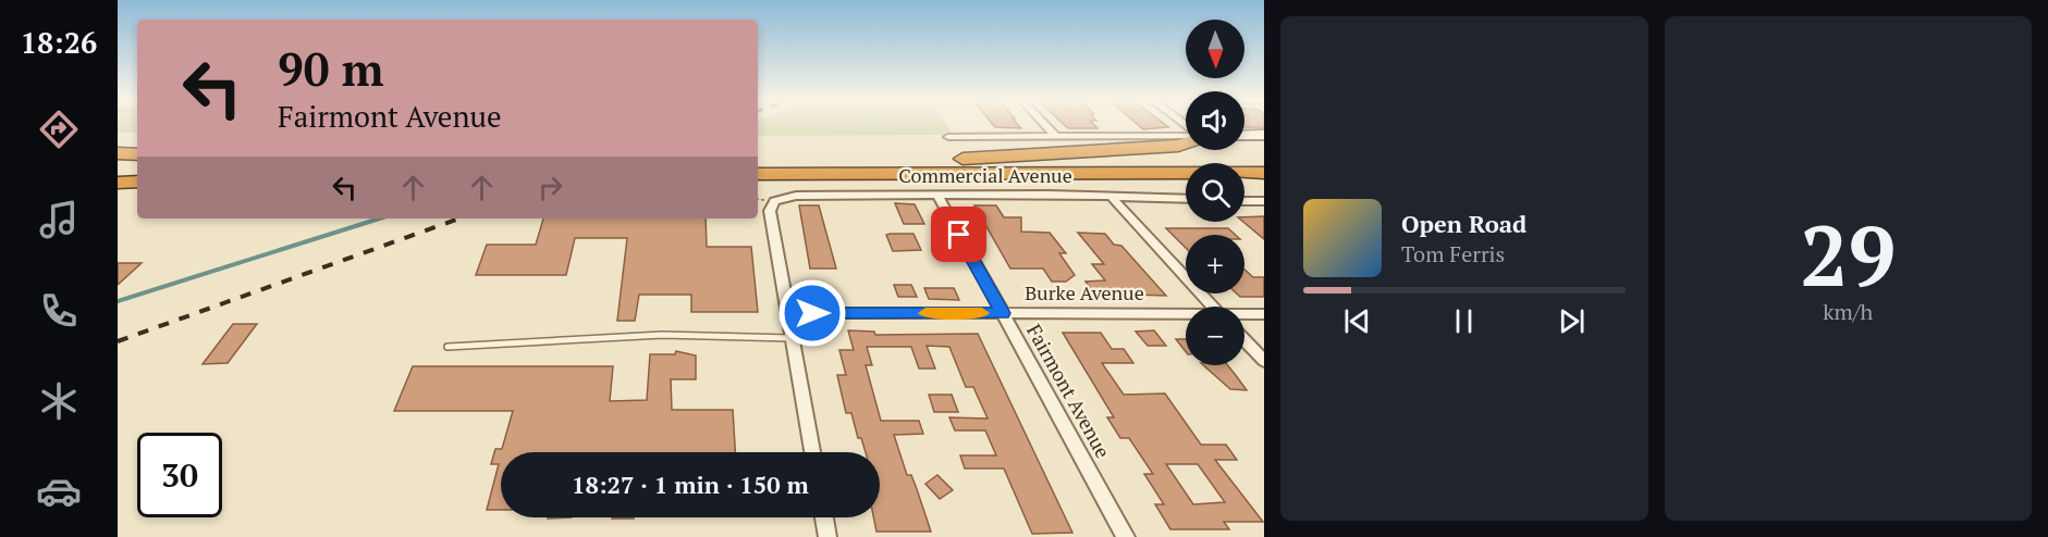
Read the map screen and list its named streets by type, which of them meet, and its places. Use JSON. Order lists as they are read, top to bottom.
{
  "streets": {
    "street": ["Commercial Avenue", "Burke Avenue", "Fairmont Avenue"]
  },
  "crossings": [
    ["Commercial Avenue", "Burke Avenue"],
    ["Commercial Avenue", "Fairmont Avenue"],
    ["Burke Avenue", "Fairmont Avenue"]
  ],
  "north": "bottom",
  "page": {
    "tabs": "18:26",
    "tile": ["29", "km/h"],
    "map_buttons": ["+", "−"],
    "turn": ["90 m", "Fairmont Avenue"],
    "song": ["Open Road", "Tom Ferris"],
    "limit": "30",
    "trip": "18:27 · 1 min · 150 m"
  }
}
